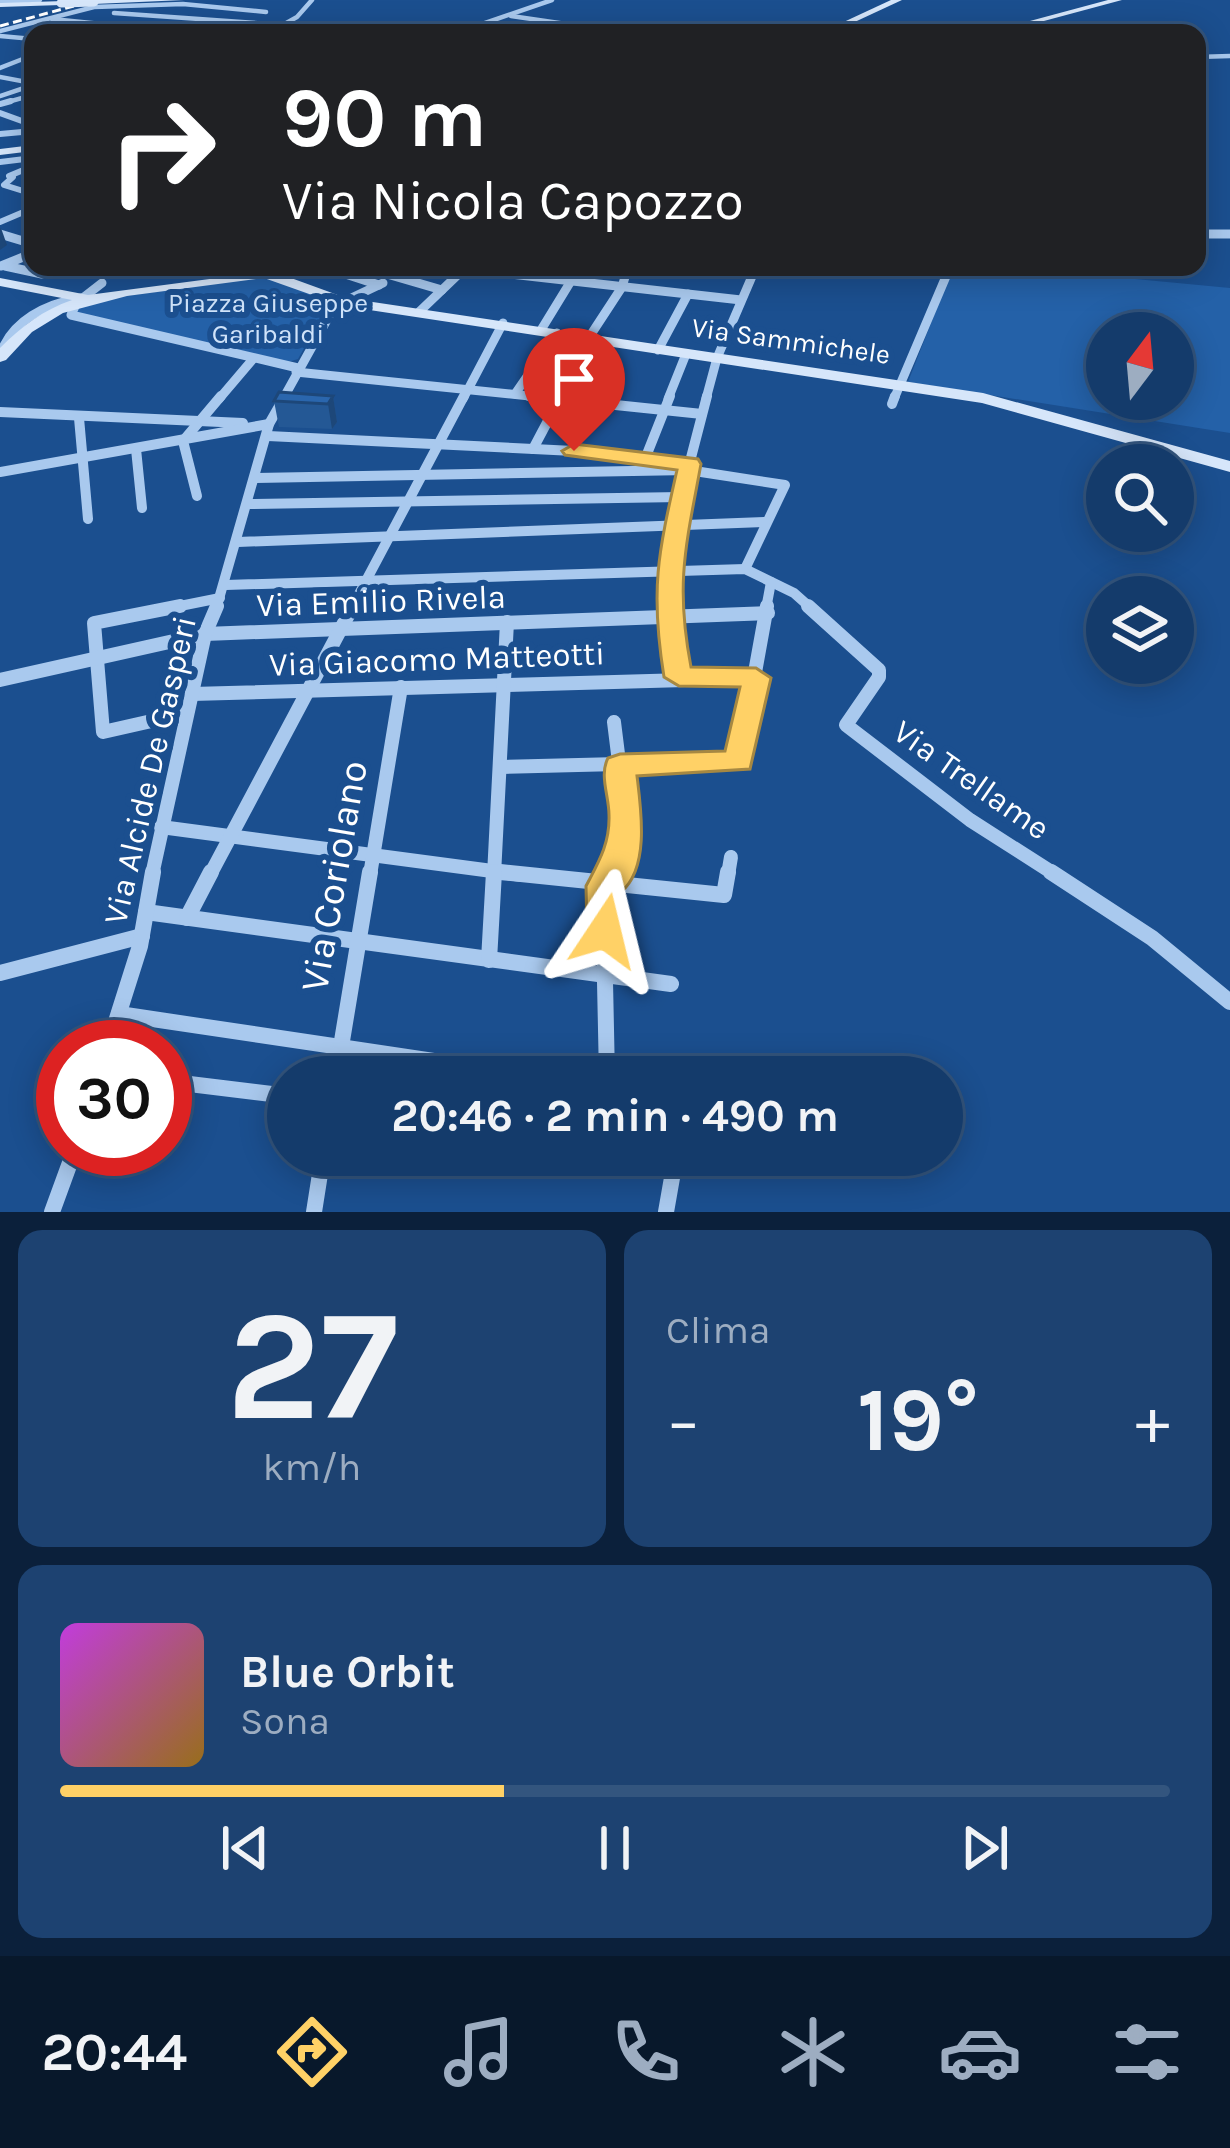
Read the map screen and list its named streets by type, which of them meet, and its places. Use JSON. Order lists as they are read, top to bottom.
{
  "streets": {
    "street": [
      "Via Sammichele",
      "Via Emilio Rivela",
      "Via Giacomo Matteotti",
      "Via Alcide De Gasperi",
      "Via Trellame",
      "Via Coriolano"
    ]
  },
  "crossings": [
    ["Via Emilio Rivela", "Via Alcide De Gasperi"],
    ["Via Giacomo Matteotti", "Via Alcide De Gasperi"],
    ["Via Giacomo Matteotti", "Via Coriolano"]
  ],
  "parks": ["Piazza Giuseppe Garibaldi"],
  "north": "top",
  "page": {
    "turn": ["90 m", "Via Nicola Capozzo"],
    "limit": "30",
    "trip": "20:46 · 2 min · 490 m",
    "tile": [
      ["27", "km/h"],
      "Clima"
    ],
    "heat": ["−", "19°", "+"],
    "song": ["Blue Orbit", "Sona"],
    "tabs": "20:44"
  }
}
